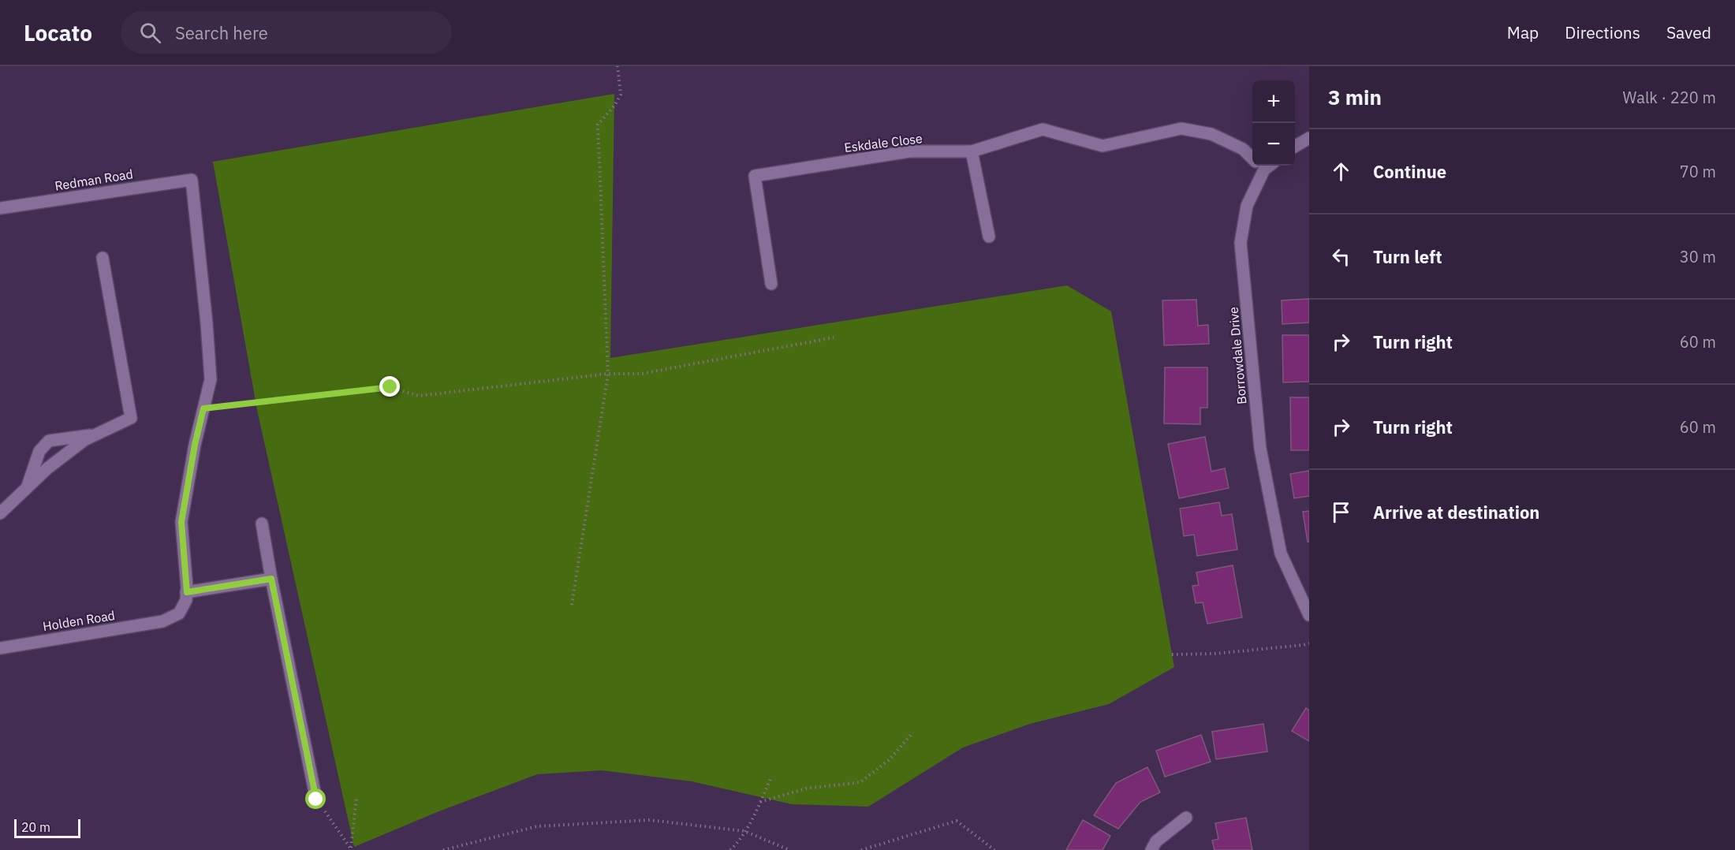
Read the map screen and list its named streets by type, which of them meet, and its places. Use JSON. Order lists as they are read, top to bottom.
{
  "streets": {
    "street": [
      "Eskdale Close",
      "Redman Road",
      "Borrowdale Drive",
      "Holden Road"
    ]
  },
  "scale_bar": "20 m",
  "page": {
    "header": "Locato",
    "search": "Search here",
    "nav": ["Map", "Directions", "Saved"],
    "heading": ["3 min", "Walk · 220 m"],
    "map_buttons": ["+", "−"],
    "list": [
      ["Continue", "70 m"],
      ["Turn left", "30 m"],
      ["Turn right", "60 m"],
      ["Turn right", "60 m"],
      "Arrive at destination"
    ],
    "scale": "20 m"
  }
}
